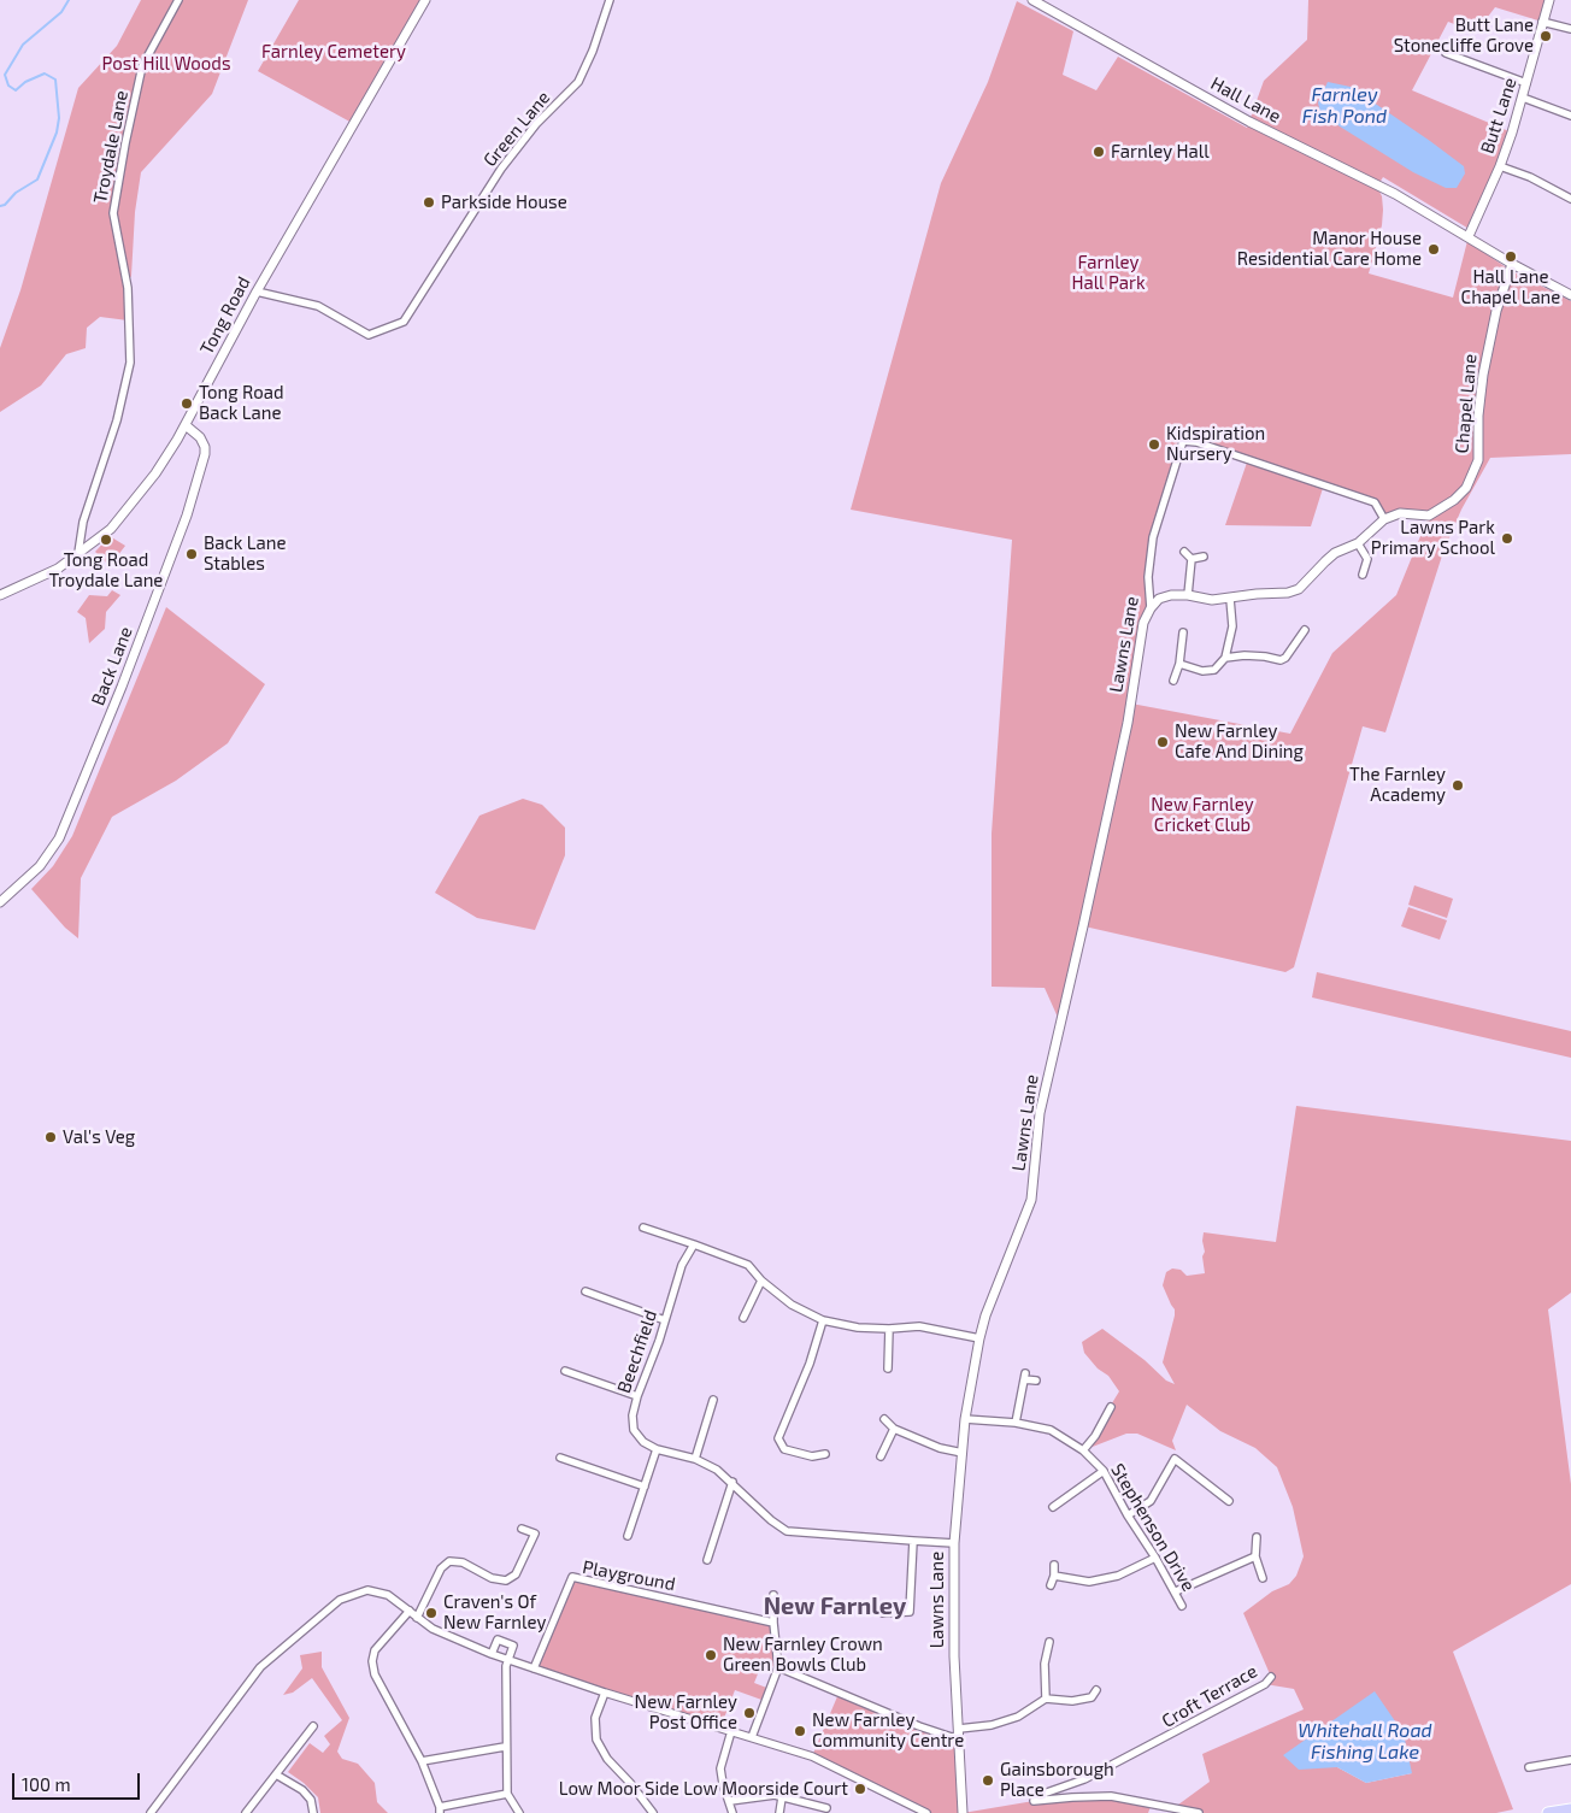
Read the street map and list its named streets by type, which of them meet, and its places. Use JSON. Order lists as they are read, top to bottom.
{
  "streets": {
    "street": [
      "Hall Lane",
      "Butt Lane",
      "Green Lane",
      "Troydale Lane",
      "Tong Road",
      "Chapel Lane",
      "Lawns Lane",
      "Back Lane",
      "Beechfield",
      "Stephenson Drive",
      "Playground",
      "Croft Terrace"
    ]
  },
  "crossings": [
    ["Hall Lane", "Butt Lane"],
    ["Hall Lane", "Chapel Lane"],
    ["Green Lane", "Tong Road"],
    ["Troydale Lane", "Tong Road"],
    ["Tong Road", "Back Lane"],
    ["Chapel Lane", "Lawns Lane"],
    ["Lawns Lane", "Beechfield"],
    ["Lawns Lane", "Stephenson Drive"]
  ],
  "districts": ["New Farnley"],
  "water": ["Farnley Fish Pond", "Whitehall Road Fishing Lake"],
  "parks": [
    "Farnley Cemetery",
    "Post Hill Woods",
    "Farnley Hall Park",
    "New Farnley Cricket Club"
  ],
  "places": [
    "Butt Lane Stonecliffe Grove",
    "Farnley Hall",
    "Parkside House",
    "Manor House Residential Care Home",
    "Hall Lane Chapel Lane",
    "Tong Road Back Lane",
    "Kidspiration Nursery",
    "Lawns Park Primary School",
    "Tong Road Troydale Lane",
    "Back Lane Stables",
    "New Farnley Cafe And Dining",
    "The Farnley Academy",
    "Val's Veg",
    "Craven's Of New Farnley",
    "New Farnley Crown Green Bowls Club",
    "New Farnley Post Office",
    "New Farnley Community Centre",
    "Gainsborough Place",
    "Low Moor Side Low Moorside Court"
  ],
  "scale_bar": "100 m"
}
